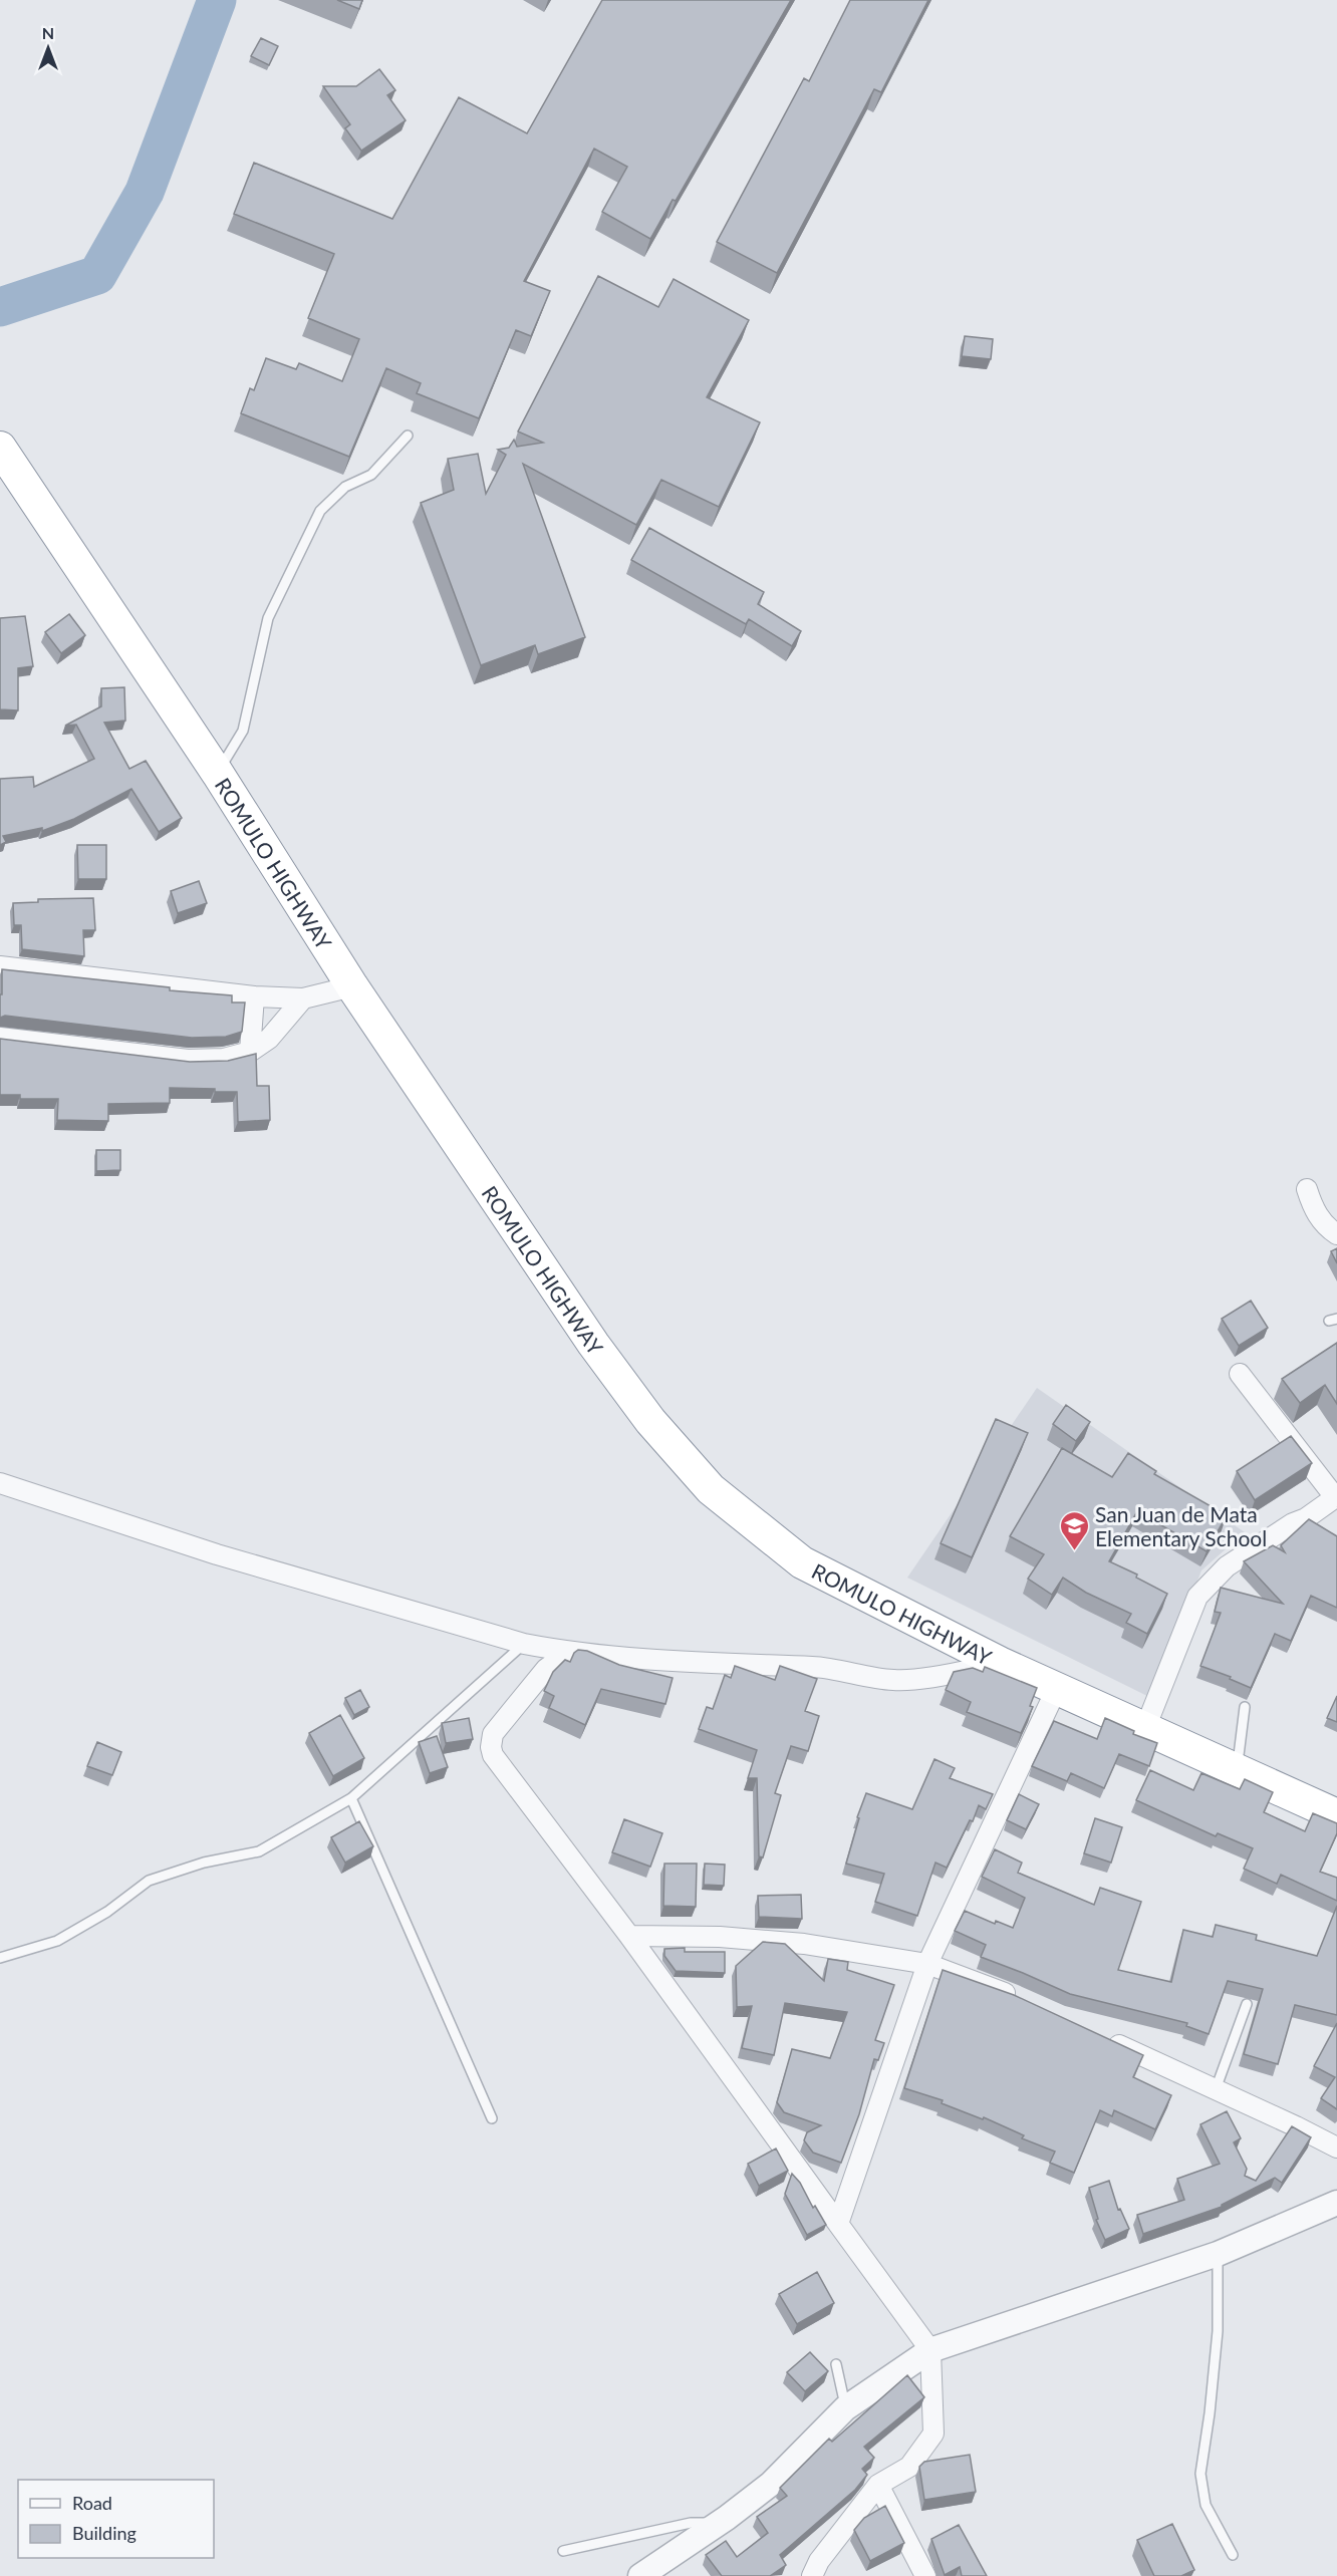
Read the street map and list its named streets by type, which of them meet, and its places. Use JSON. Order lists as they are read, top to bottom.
{
  "streets": {
    "highway": ["ROMULO HIGHWAY"]
  },
  "places": {
    "school or university": ["San Juan de Mata Elementary School"]
  },
  "legend": ["Road", "Building"],
  "north": "top"
}
